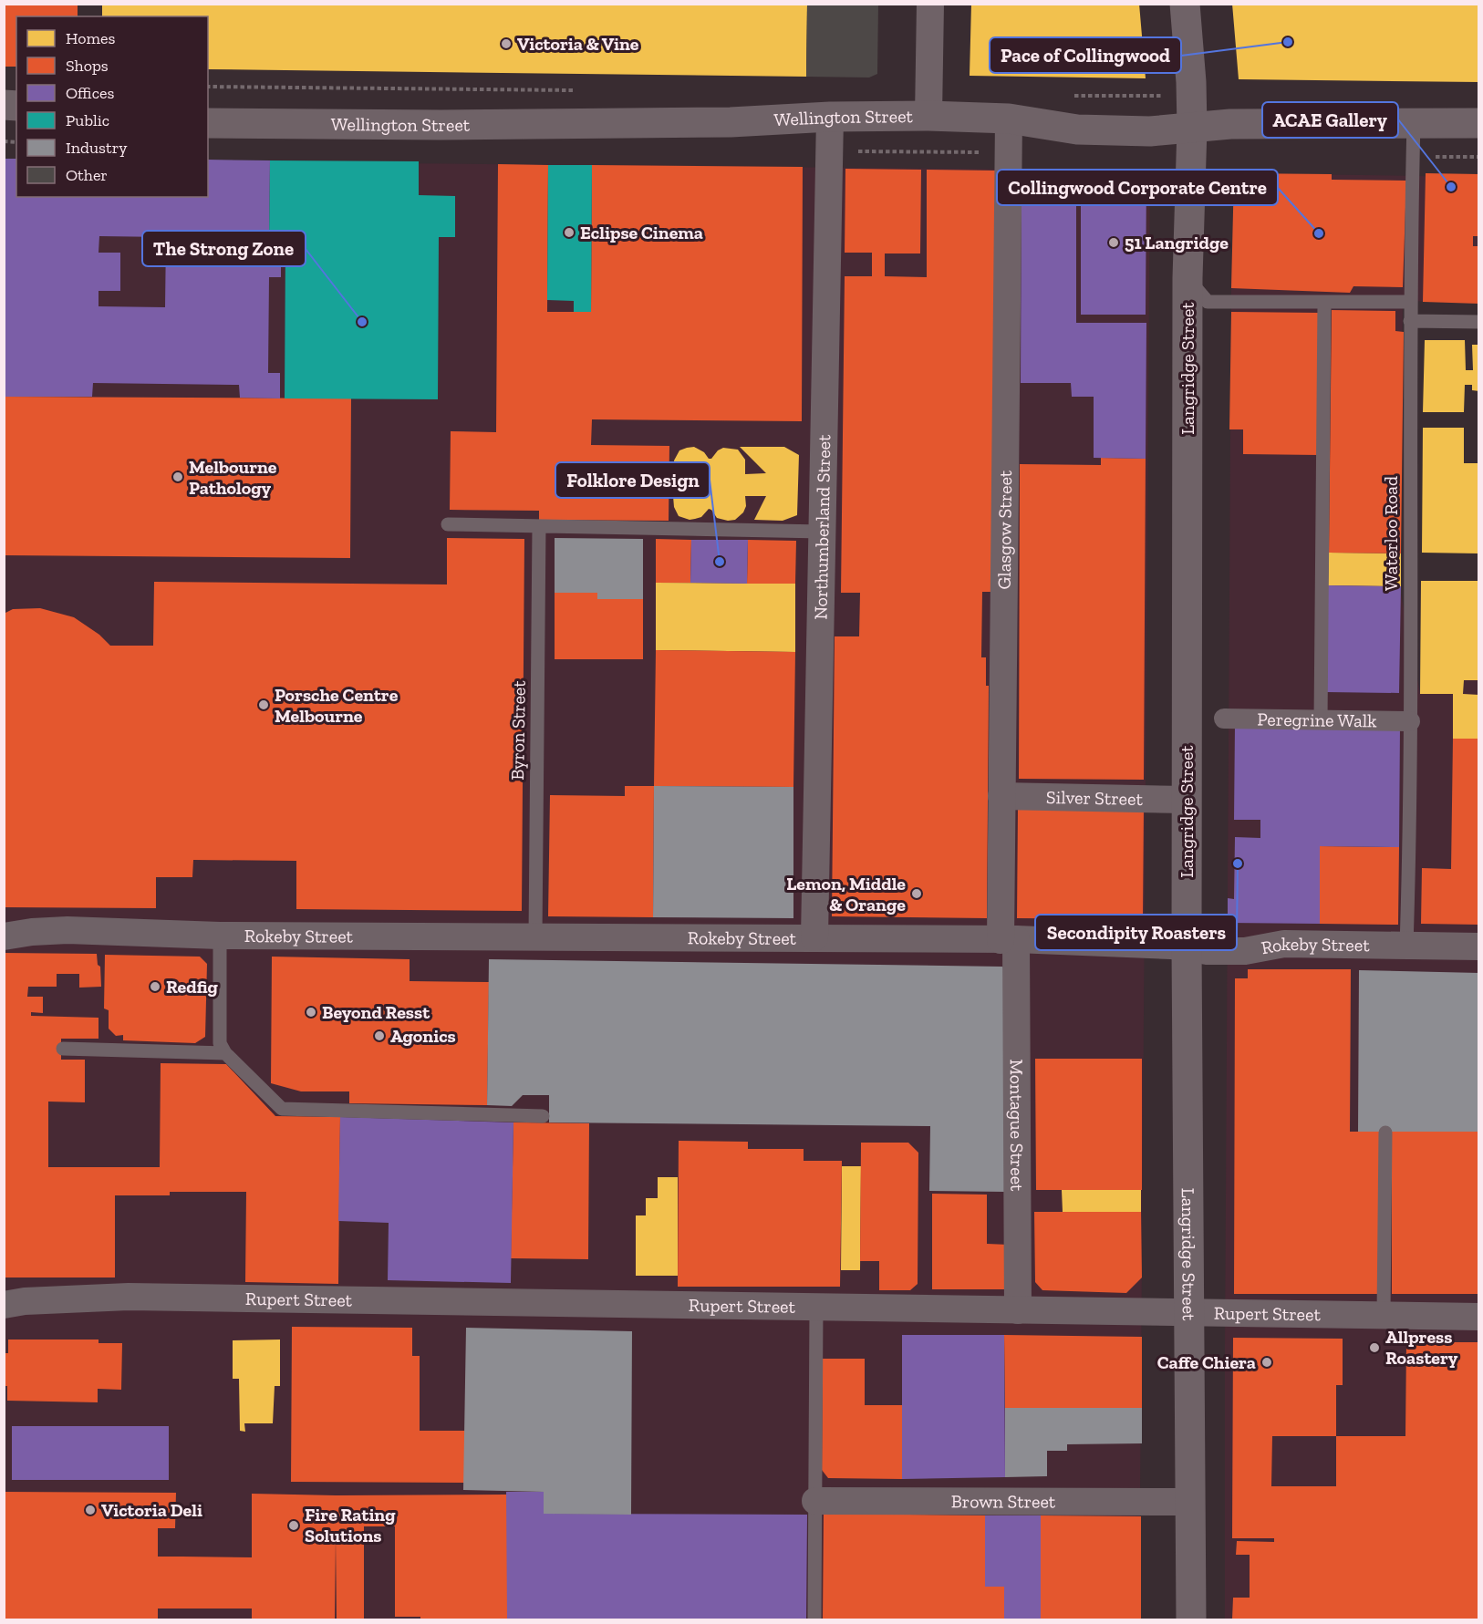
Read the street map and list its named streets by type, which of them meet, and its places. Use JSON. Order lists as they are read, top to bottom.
{
  "streets": {
    "street": [
      "Wellington Street",
      "Langridge Street",
      "Northumberland Street",
      "Glasgow Street",
      "Peregrine Walk",
      "Silver Street",
      "Rokeby Street",
      "Montague Street",
      "Rupert Street",
      "Brown Street"
    ],
    "lane": ["Waterloo Road", "Byron Street"]
  },
  "crossings": [
    ["Wellington Street", "Langridge Street"],
    ["Wellington Street", "Northumberland Street"],
    ["Wellington Street", "Glasgow Street"],
    ["Wellington Street", "Waterloo Road"],
    ["Langridge Street", "Silver Street"],
    ["Langridge Street", "Rokeby Street"],
    ["Langridge Street", "Rupert Street"],
    ["Langridge Street", "Brown Street"],
    ["Northumberland Street", "Rokeby Street"],
    ["Glasgow Street", "Silver Street"],
    ["Glasgow Street", "Rokeby Street"],
    ["Glasgow Street", "Montague Street"],
    ["Waterloo Road", "Peregrine Walk"],
    ["Waterloo Road", "Rokeby Street"],
    ["Byron Street", "Rokeby Street"],
    ["Rokeby Street", "Montague Street"],
    ["Montague Street", "Rupert Street"]
  ],
  "places": [
    "Pace of Collingwood",
    "Victoria & Vine",
    "ACAE Gallery",
    "Eclipse Cinema",
    "Collingwood Corporate Centre",
    "51 Langridge",
    "The Strong Zone",
    "Melbourne Pathology",
    "Folklore Design",
    "Porsche Centre Melbourne",
    "Secondipity Roasters",
    "Lemon, Middle & Orange",
    "Redfig",
    "Beyond Resst",
    "Agonics",
    "Allpress Roastery",
    "Caffe Chiera",
    "Victoria Deli",
    "Fire Rating Solutions"
  ],
  "legend": [
    "Homes",
    "Shops",
    "Offices",
    "Public",
    "Industry",
    "Other"
  ]
}
